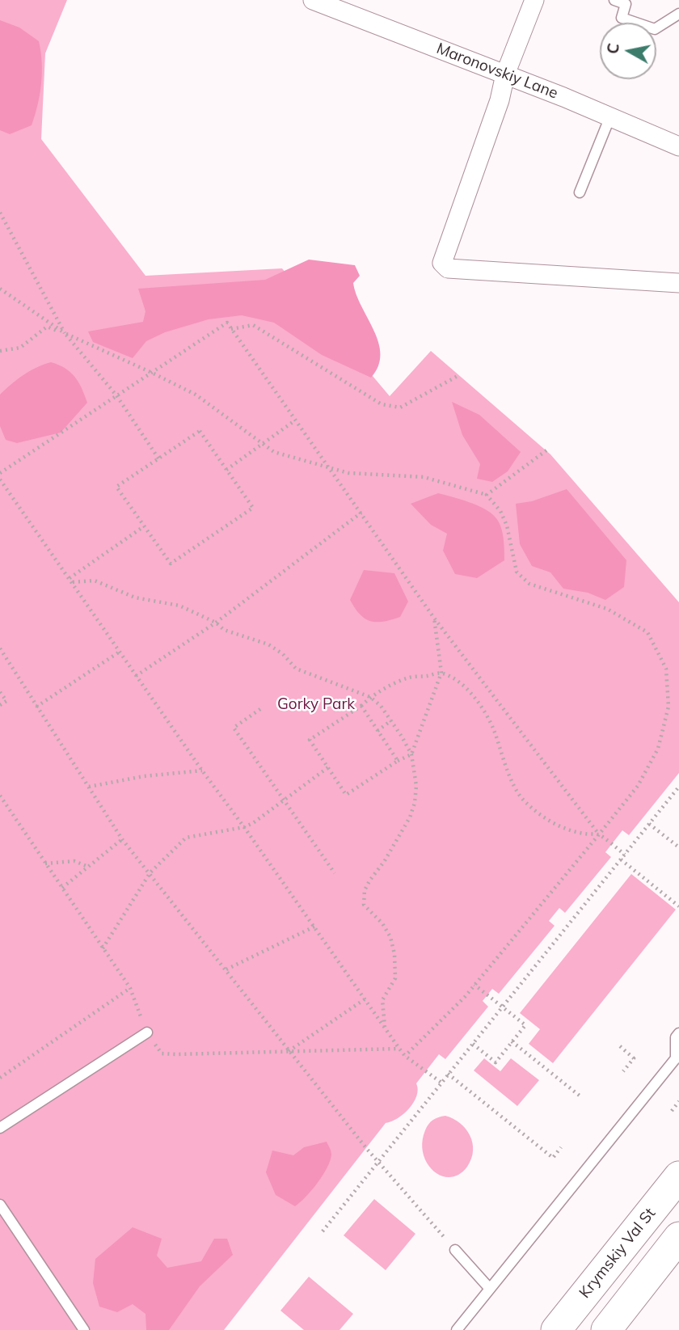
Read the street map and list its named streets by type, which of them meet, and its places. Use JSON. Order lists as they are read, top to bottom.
{
  "streets": {
    "main road": ["Krymskiy Val St"],
    "street": ["Maronovskiy Lane"]
  },
  "parks": ["Gorky Park"],
  "north": "left"
}
